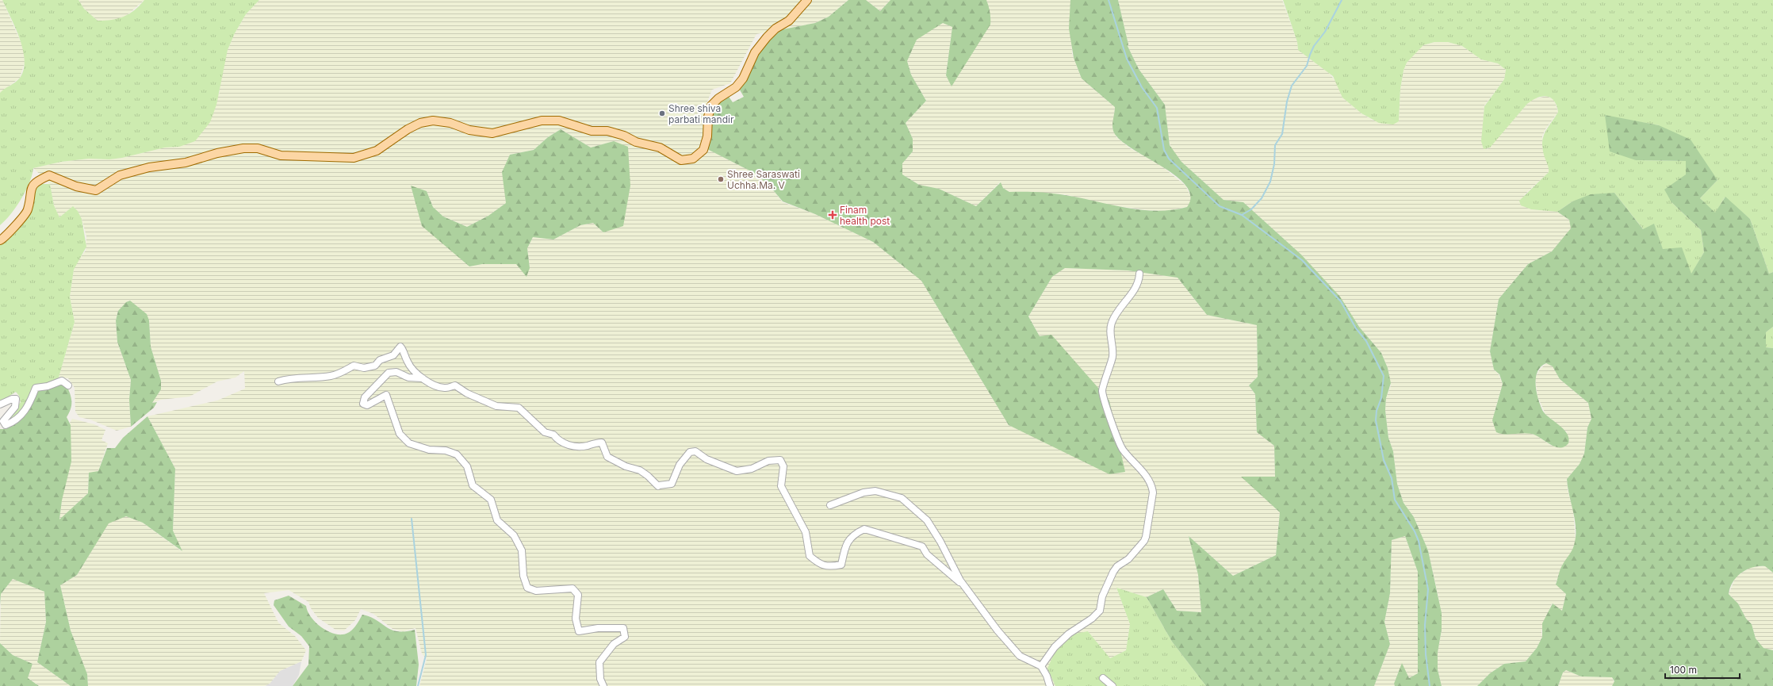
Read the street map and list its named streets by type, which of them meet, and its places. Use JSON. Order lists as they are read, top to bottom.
{
  "places": {
    "other": ["Shree shiva parbati mandir", "Shree Saraswati Uchha.Ma. V"],
    "health": ["Finam health post"]
  },
  "scale_bar": "100 m"
}
